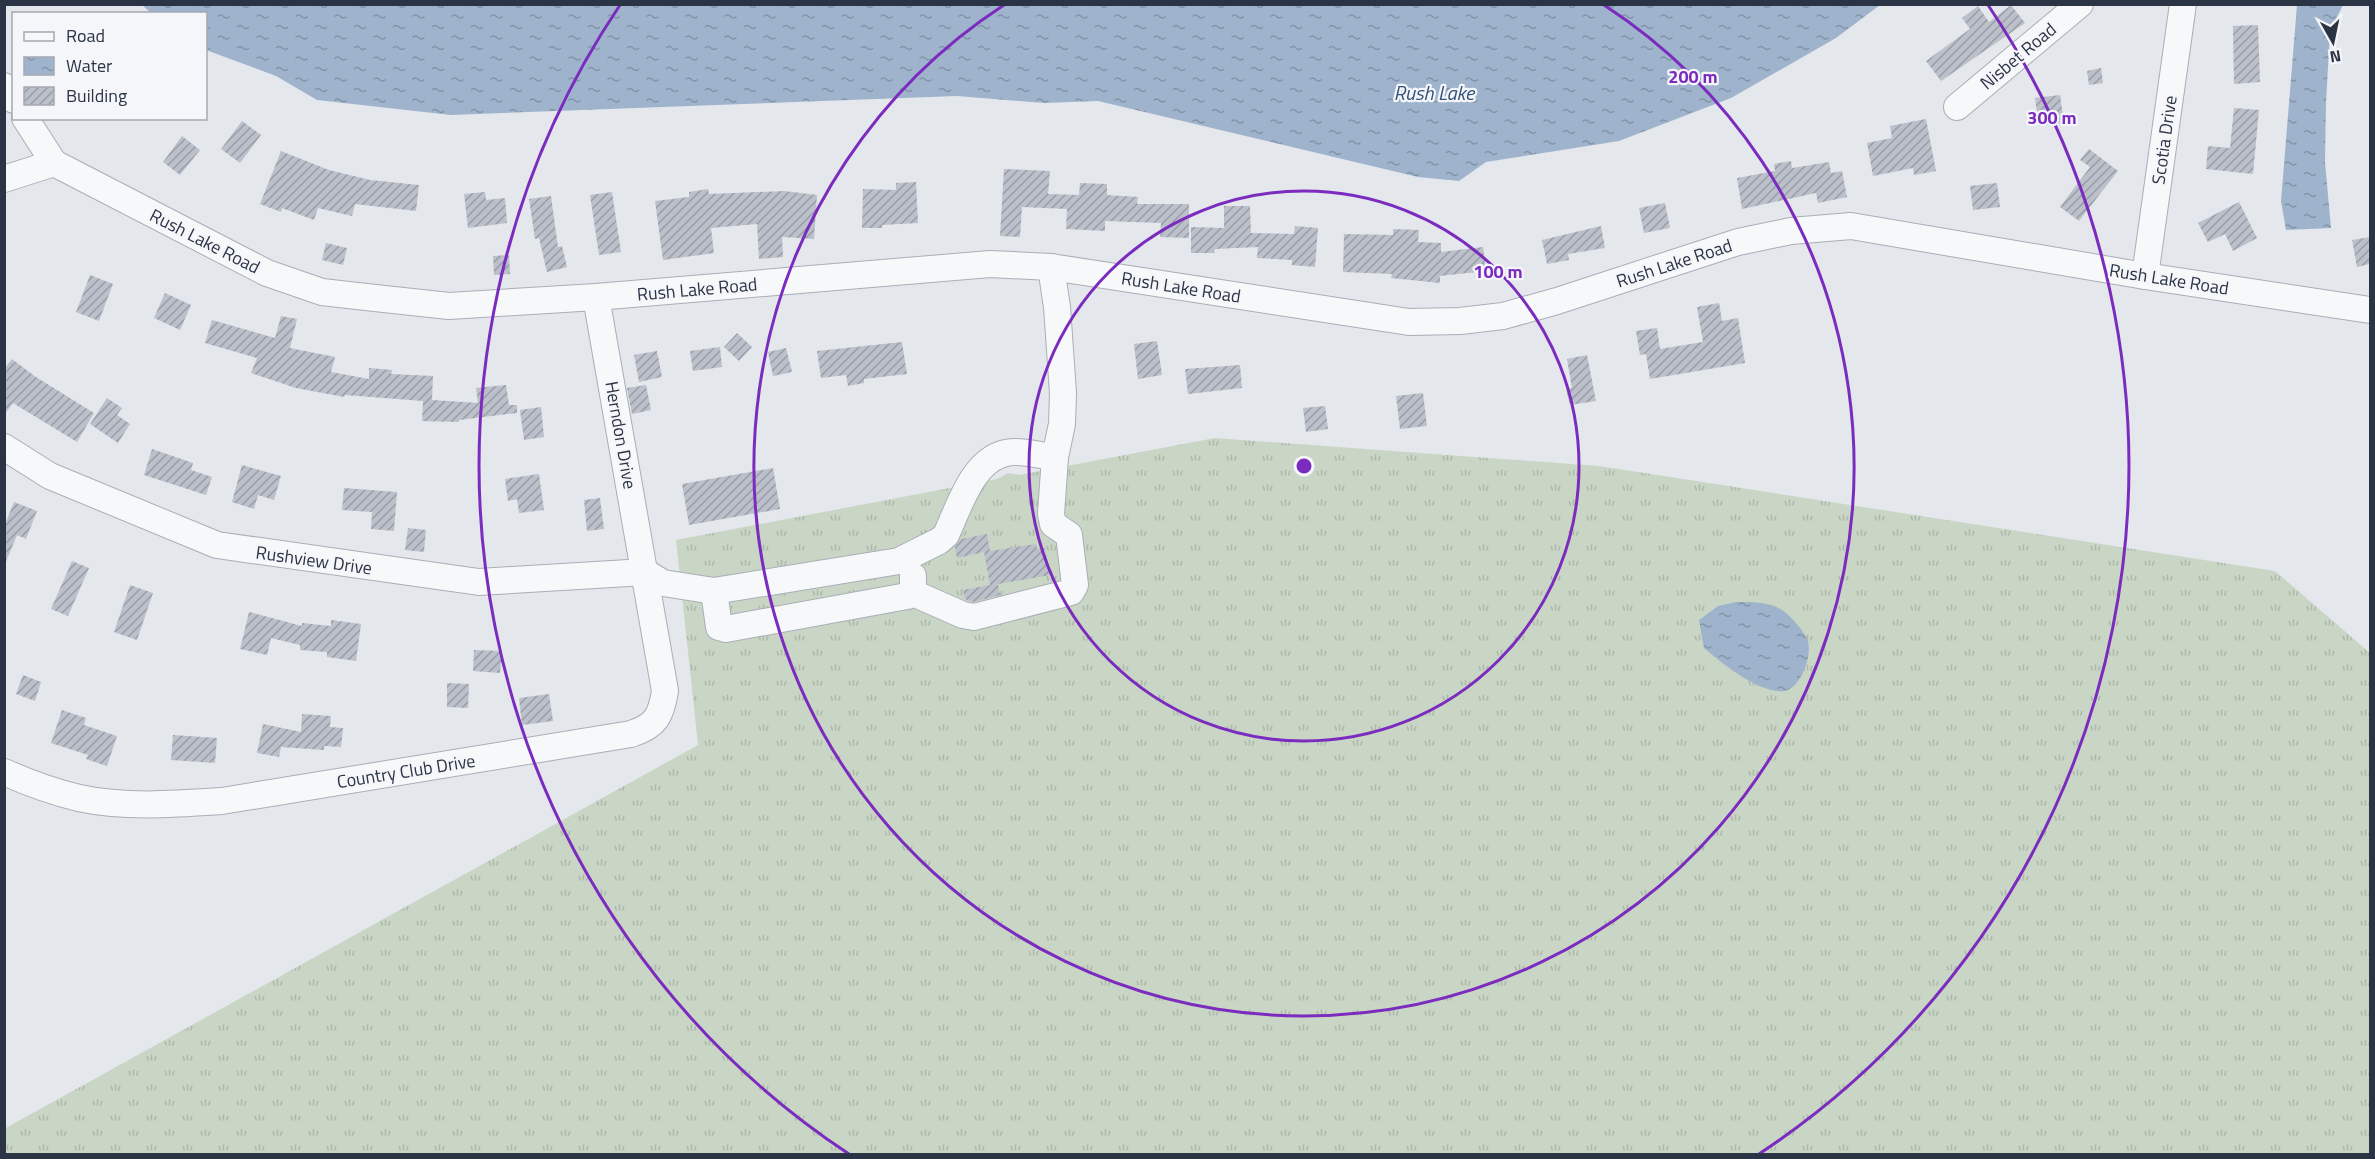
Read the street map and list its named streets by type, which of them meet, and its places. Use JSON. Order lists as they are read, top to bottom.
{
  "streets": {
    "street": [
      "Nisbet Road",
      "Scotia Drive",
      "Rush Lake Road",
      "Herndon Drive",
      "Rushview Drive",
      "Country Club Drive"
    ]
  },
  "crossings": [
    ["Scotia Drive", "Rush Lake Road"],
    ["Rush Lake Road", "Herndon Drive"],
    ["Herndon Drive", "Rushview Drive"],
    ["Herndon Drive", "Country Club Drive"],
    ["Rushview Drive", "Country Club Drive"]
  ],
  "water": ["Rush Lake"],
  "legend": ["Road", "Water", "Building"],
  "north": "bottom",
  "rings": ["200 m", "300 m", "100 m"]
}
